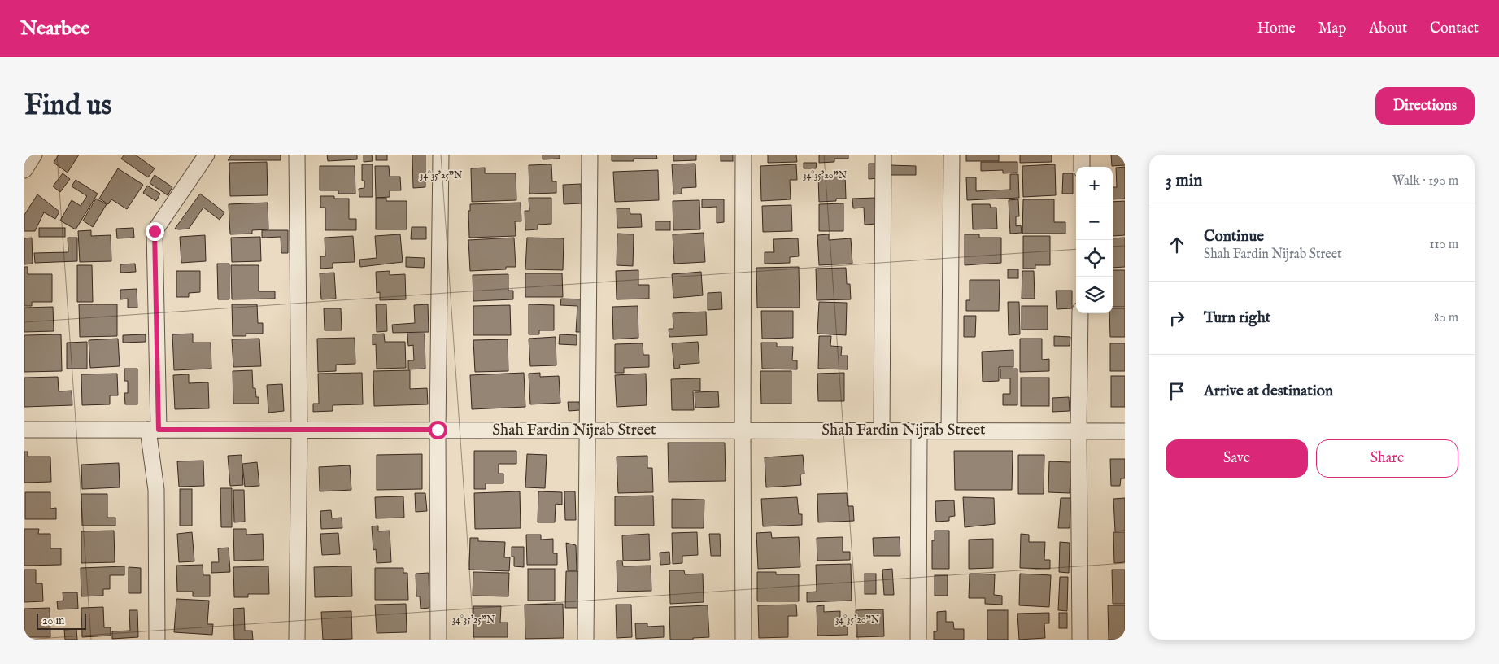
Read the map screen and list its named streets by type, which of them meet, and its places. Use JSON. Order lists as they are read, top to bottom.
{
  "streets": {
    "street": ["Shah Fardin Nijrab Street"]
  },
  "scale_bar": "20 m",
  "page": {
    "header": "Nearbee",
    "nav": [
      "Home",
      "Map",
      "About",
      "Contact"
    ],
    "buttons": [
      "Directions",
      ["Save", "Share"]
    ],
    "title": "Find us",
    "heading": ["3 min", "Walk · 190 m"],
    "map_buttons": ["+", "−"],
    "list": [
      ["Continue", "Shah Fardin Nijrab Street", "110 m"],
      ["Turn right", "80 m"],
      "Arrive at destination"
    ],
    "scale": "20 m"
  },
  "coordinates": ["34°35'25\"N", "34°35'20\"N"]
}
